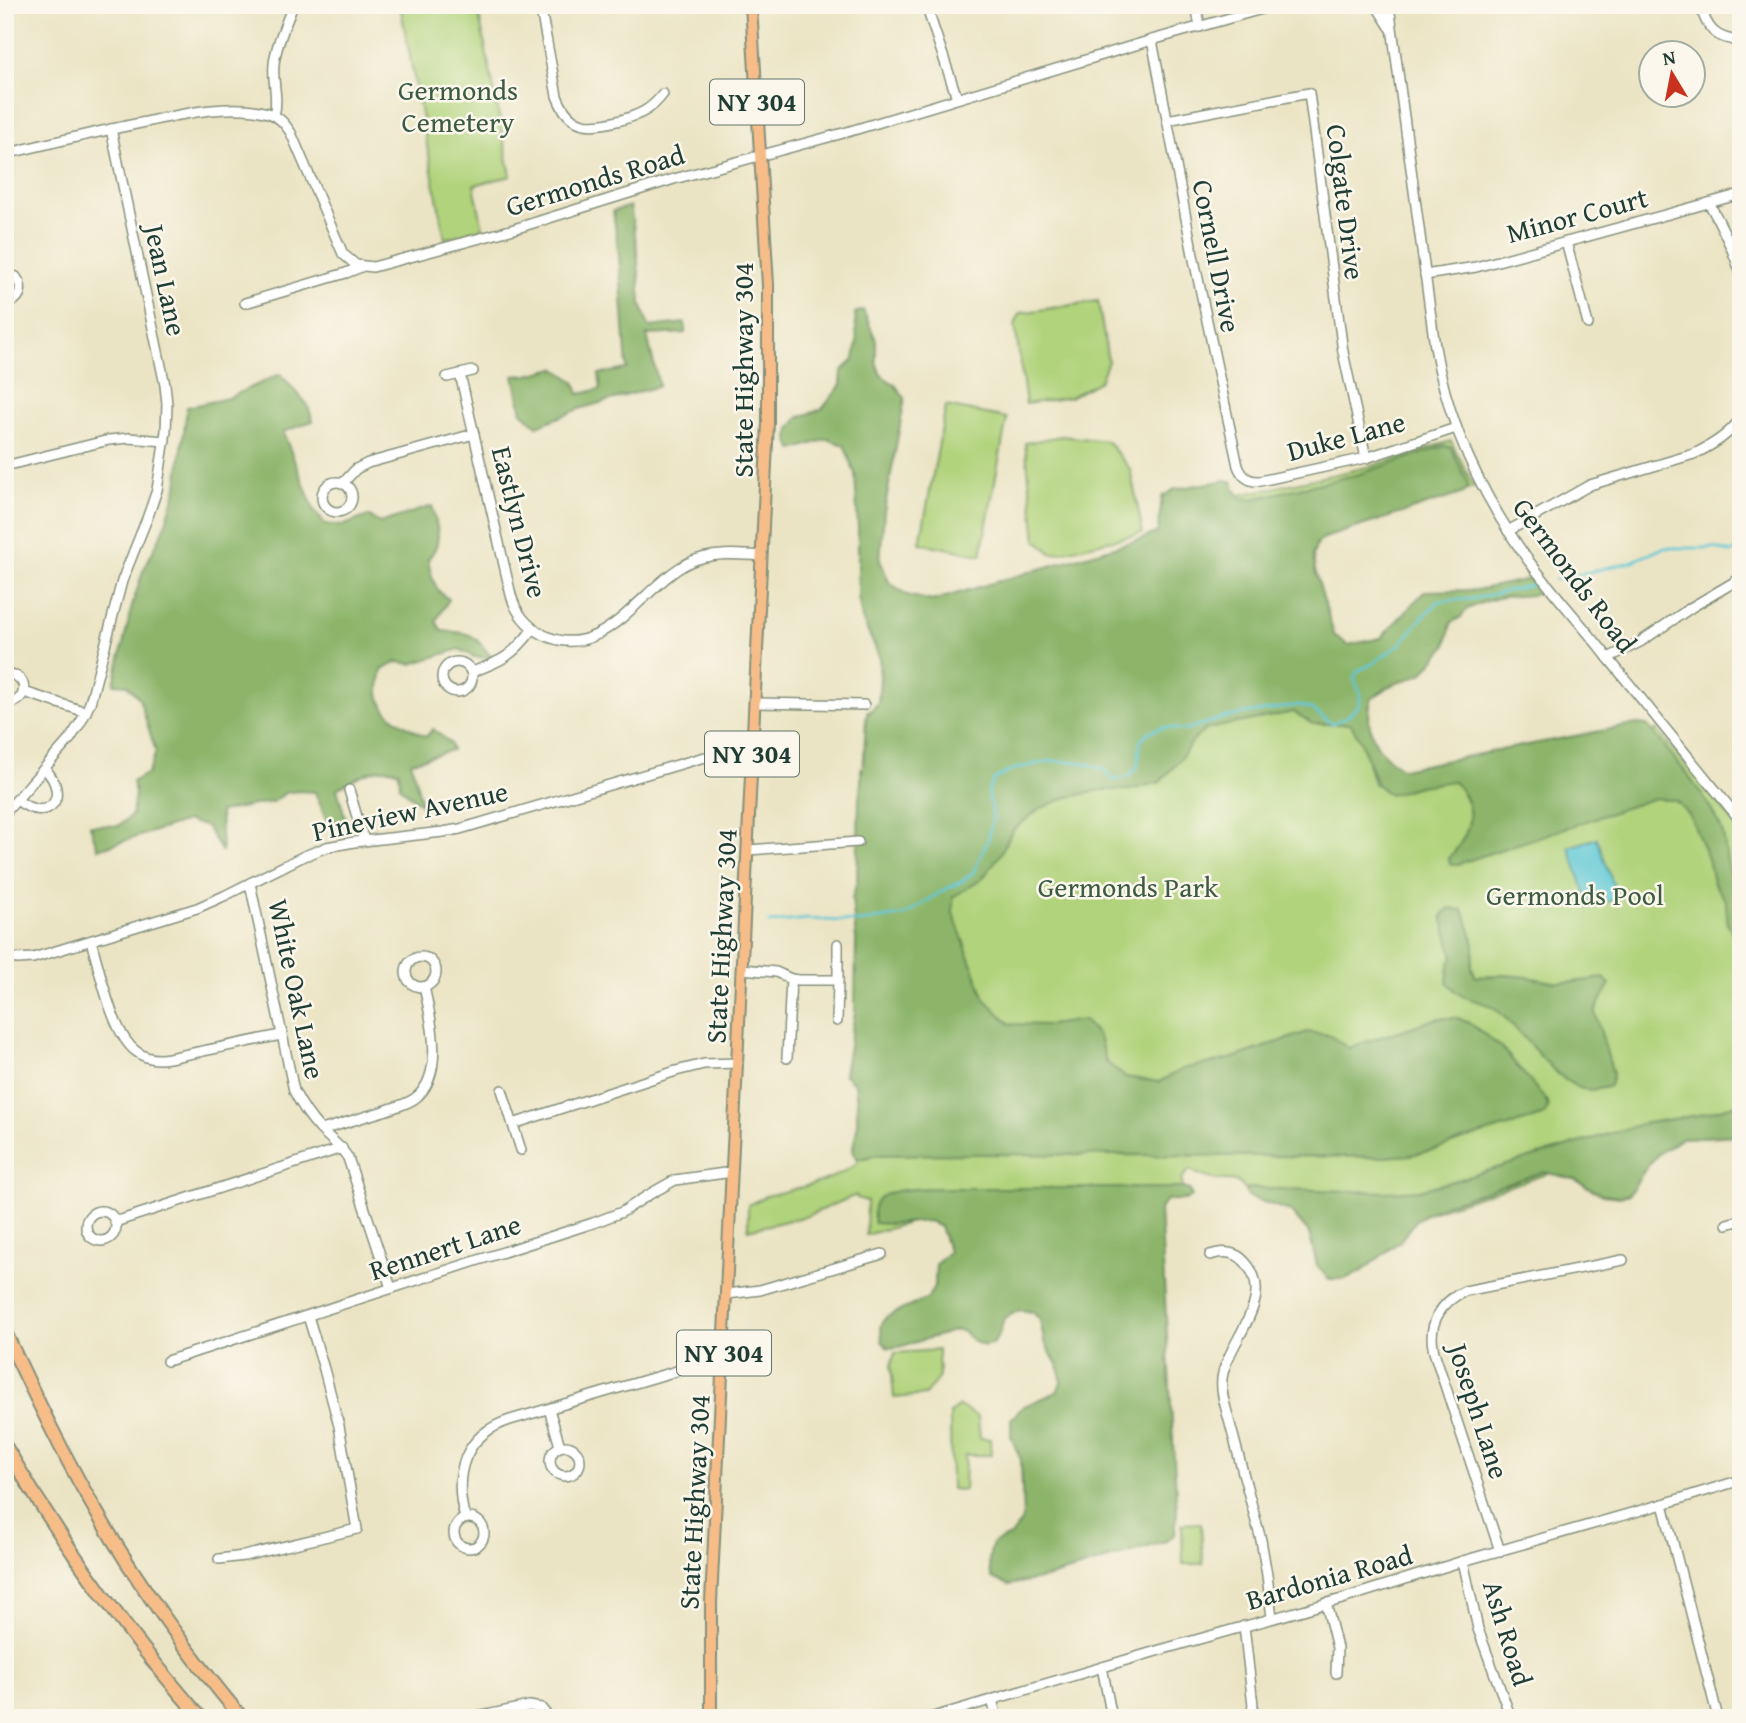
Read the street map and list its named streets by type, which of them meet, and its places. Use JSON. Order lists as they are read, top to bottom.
{
  "streets": {
    "main road": ["NY 304", "State Highway 304"],
    "street": [
      "Germonds Road",
      "Colgate Drive",
      "Minor Court",
      "Cornell Drive",
      "Jean Lane",
      "Duke Lane",
      "Eastlyn Drive",
      "Pineview Avenue",
      "White Oak Lane",
      "Rennert Lane",
      "Joseph Lane",
      "Bardonia Road",
      "Ash Road"
    ]
  },
  "crossings": [
    ["NY 304", "Germonds Road"],
    ["NY 304", "State Highway 304"],
    ["Germonds Road", "Minor Court"],
    ["Germonds Road", "Cornell Drive"],
    ["Germonds Road", "State Highway 304"],
    ["Germonds Road", "Duke Lane"],
    ["Colgate Drive", "Cornell Drive"],
    ["Colgate Drive", "Duke Lane"],
    ["Cornell Drive", "Duke Lane"],
    ["State Highway 304", "Eastlyn Drive"],
    ["State Highway 304", "Pineview Avenue"],
    ["State Highway 304", "Rennert Lane"],
    ["Pineview Avenue", "White Oak Lane"],
    ["White Oak Lane", "Rennert Lane"],
    ["Joseph Lane", "Bardonia Road"],
    ["Bardonia Road", "Ash Road"]
  ],
  "parks": ["Germonds Cemetery", "Germonds Park", "Germonds Pool"],
  "north": "top"
}
